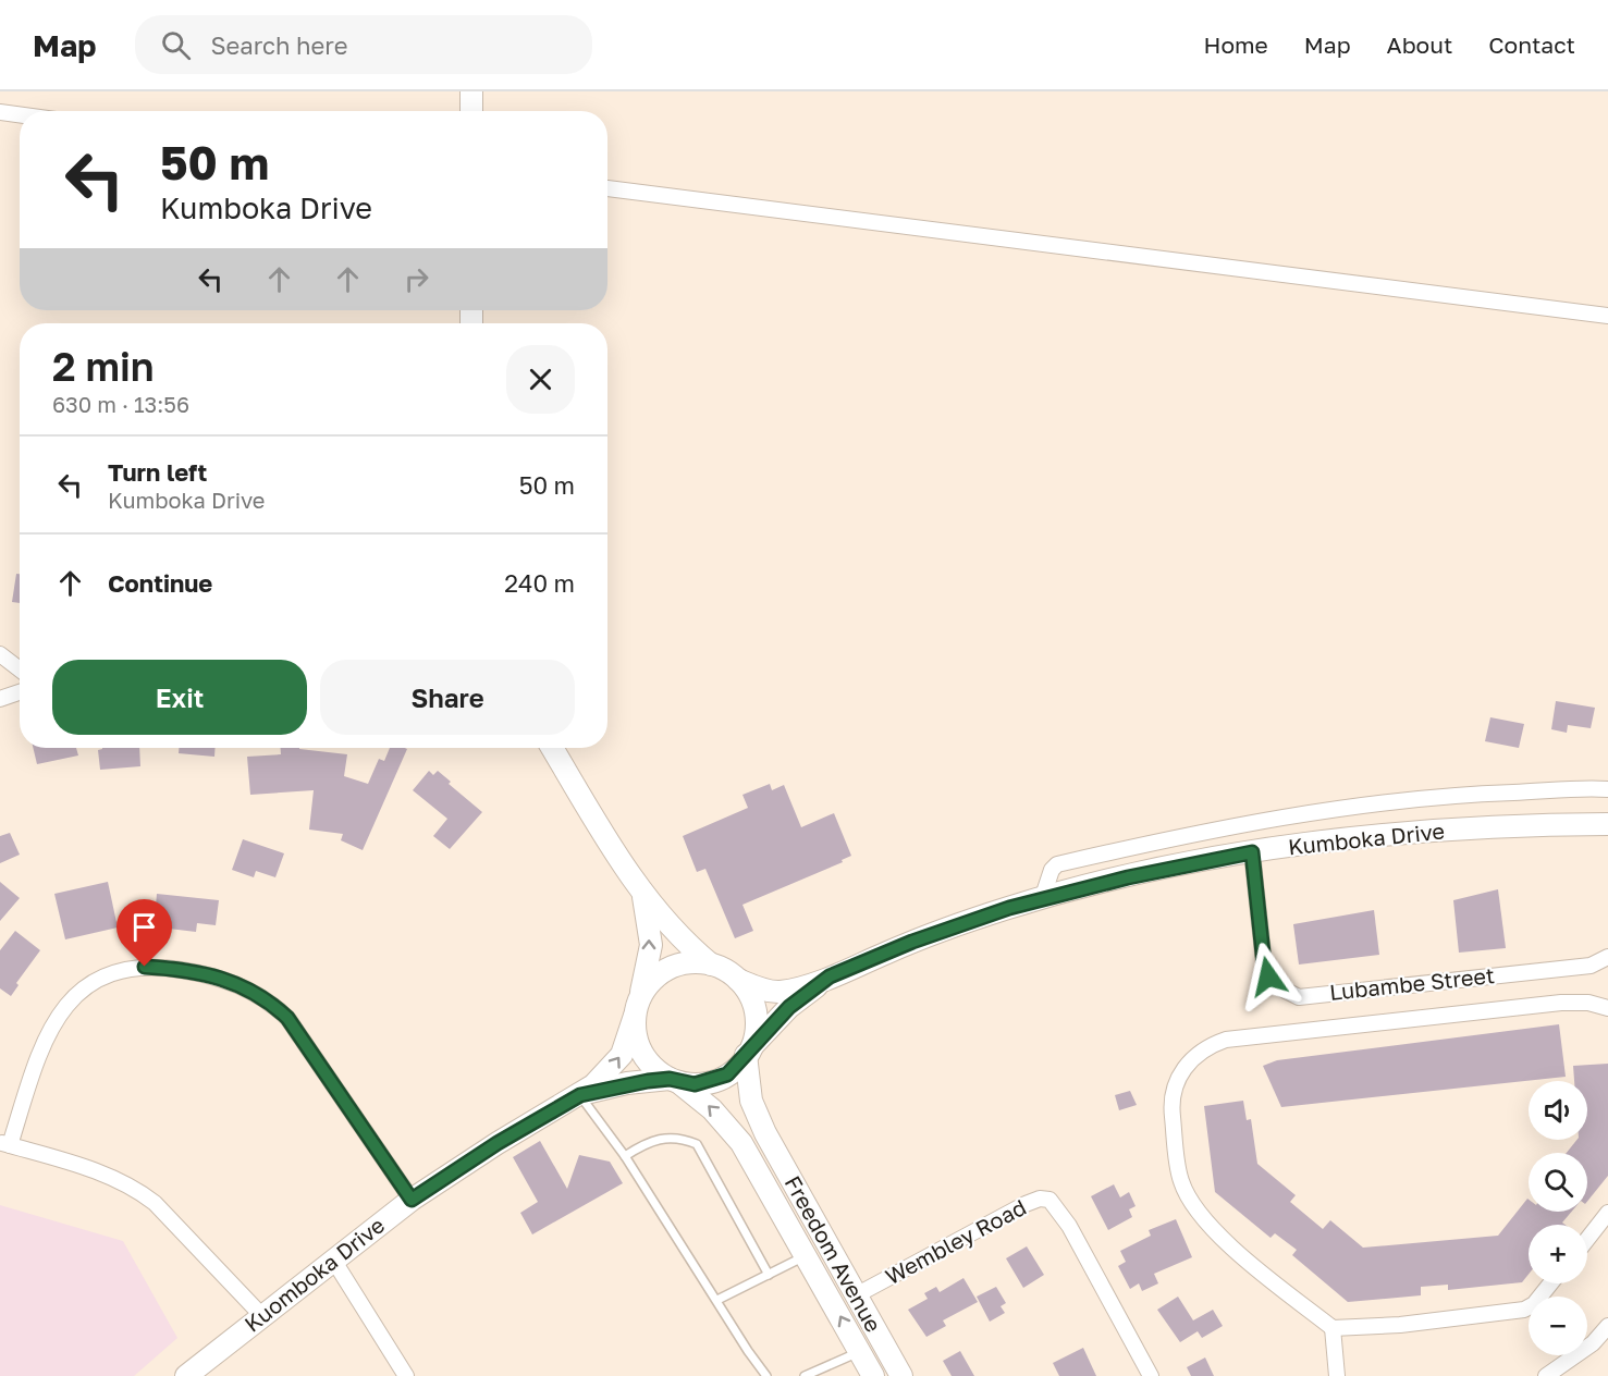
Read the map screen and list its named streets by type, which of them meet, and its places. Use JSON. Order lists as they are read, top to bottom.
{
  "streets": {
    "main road": ["Kumboka Drive", "Freedom Avenue", "Kuomboka Drive"],
    "street": ["Lubambe Street", "Wembley Road"]
  },
  "crossings": [
    ["Kumboka Drive", "Lubambe Street"],
    ["Kumboka Drive", "Freedom Avenue"],
    ["Wembley Road", "Freedom Avenue"]
  ],
  "page": {
    "header": "Map",
    "search": "Search here",
    "nav": [
      "Home",
      "Map",
      "About",
      "Contact"
    ],
    "turn": ["50 m", "Kumboka Drive"],
    "heading": ["2 min", "630 m · 13:56"],
    "list": [
      {
        "name": "Turn left",
        "note": "Kumboka Drive",
        "value": "50 m"
      },
      {
        "name": "Continue",
        "value": "240 m"
      }
    ],
    "buttons": ["Exit", "Share"],
    "map_buttons": ["+", "−"]
  }
}
